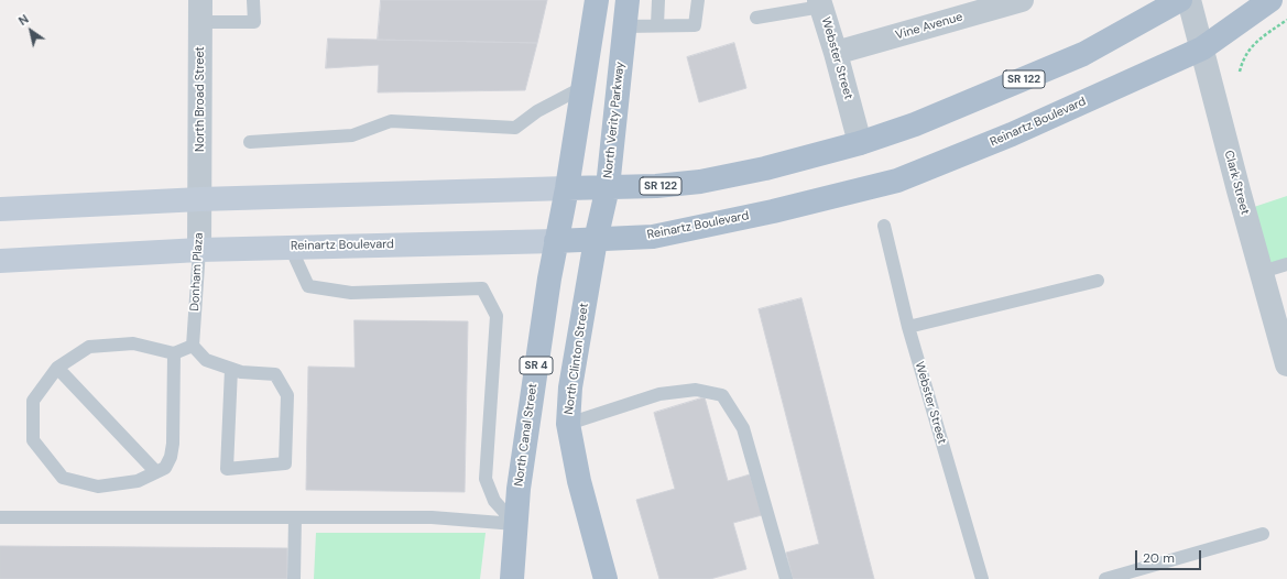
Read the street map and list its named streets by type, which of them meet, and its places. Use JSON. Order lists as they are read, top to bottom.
{
  "streets": {
    "main road": [
      "SR 122",
      "North Verity Parkway",
      "Reinartz Boulevard",
      "North Clinton Street",
      "SR 4",
      "North Canal Street"
    ],
    "street": [
      "Vine Avenue",
      "Webster Street",
      "North Broad Street",
      "Clark Street",
      "Donham Plaza"
    ]
  },
  "crossings": [
    ["Vine Avenue", "Webster Street"],
    ["Webster Street", "SR 122"],
    ["SR 122", "North Broad Street"],
    ["SR 122", "North Verity Parkway"],
    ["SR 122", "Donham Plaza"],
    ["SR 122", "SR 4"],
    ["SR 122", "North Canal Street"],
    ["North Broad Street", "Donham Plaza"],
    ["North Verity Parkway", "Reinartz Boulevard"],
    ["North Verity Parkway", "North Clinton Street"],
    ["Reinartz Boulevard", "Clark Street"],
    ["Reinartz Boulevard", "Donham Plaza"],
    ["Reinartz Boulevard", "North Clinton Street"],
    ["Reinartz Boulevard", "North Canal Street"],
    ["SR 4", "North Canal Street"]
  ],
  "scale_bar": "20 m",
  "north": "top left"
}
